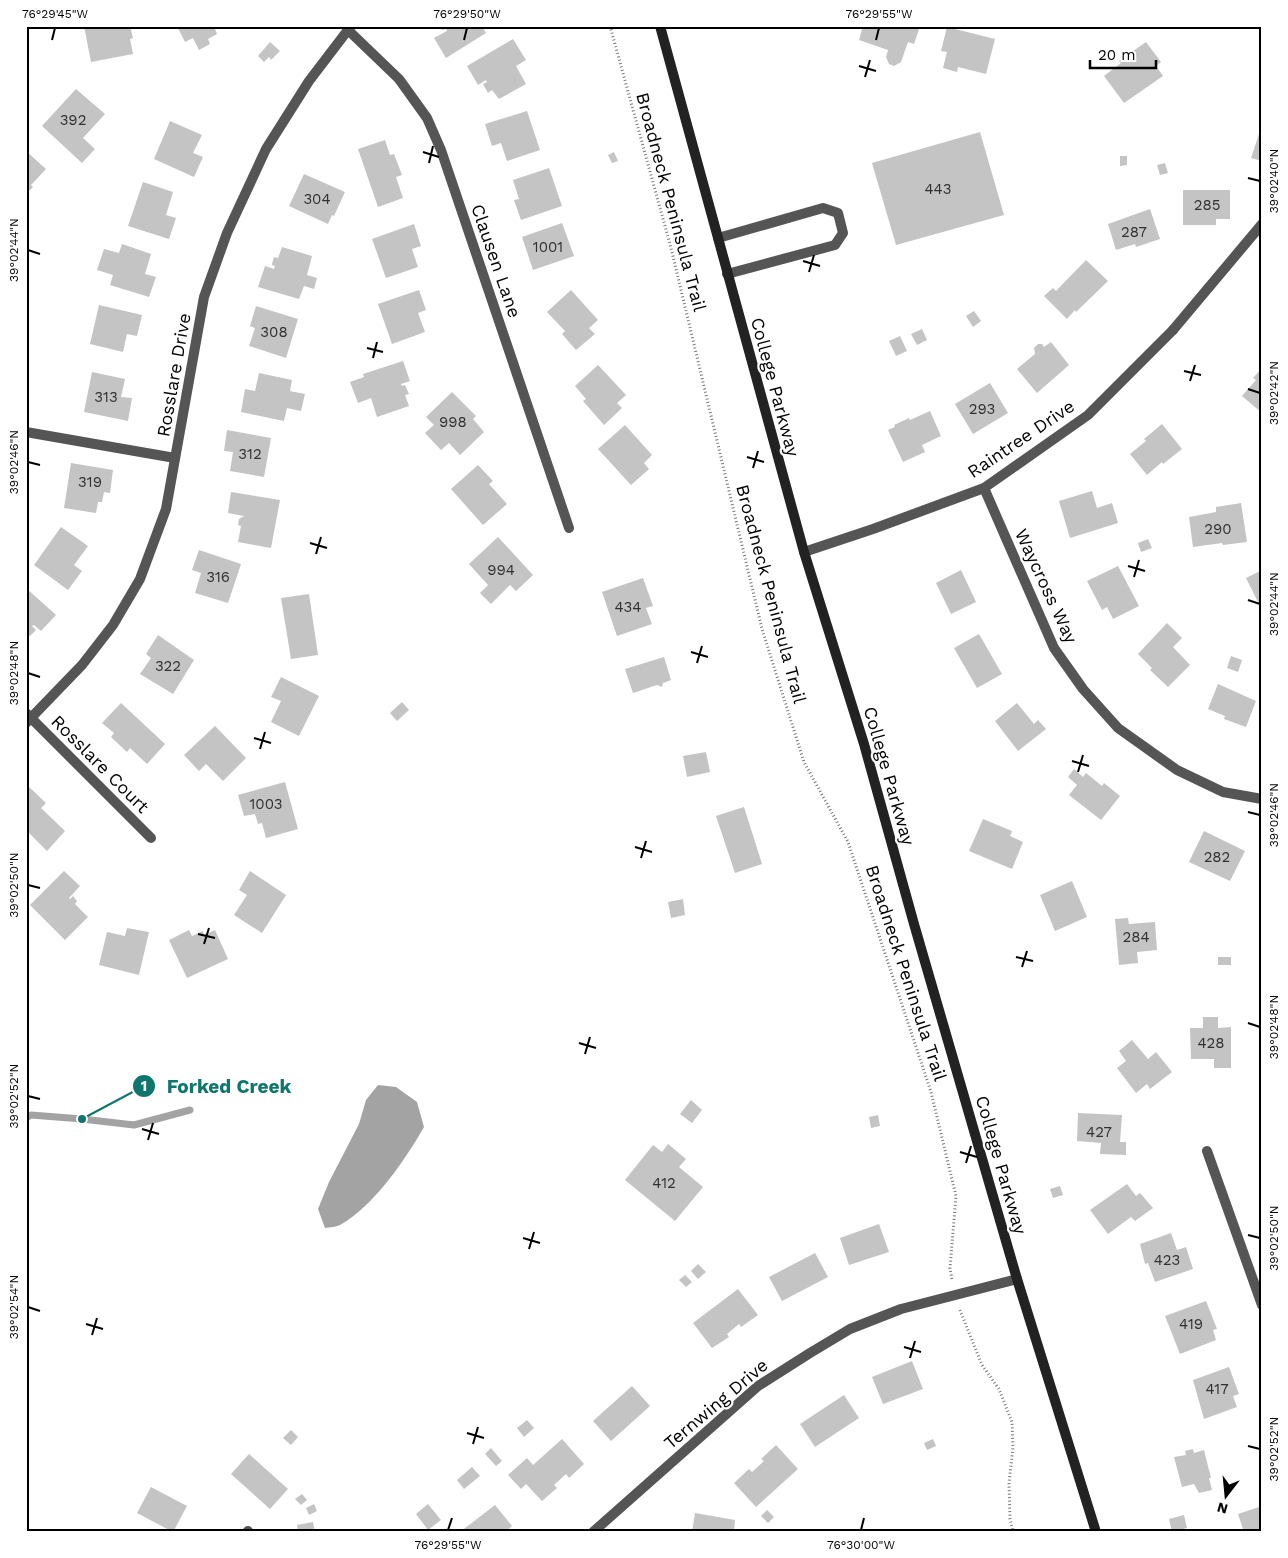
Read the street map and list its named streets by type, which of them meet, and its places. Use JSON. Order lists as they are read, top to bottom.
{
  "streets": {
    "main road": ["College Parkway"],
    "street": [
      "Clausen Lane",
      "Rosslare Drive",
      "Raintree Drive",
      "Waycross Way",
      "Rosslare Court",
      "Ternwing Drive"
    ],
    "path": ["Broadneck Peninsula Trail"]
  },
  "crossings": [
    ["Clausen Lane", "Rosslare Drive"],
    ["Rosslare Drive", "Rosslare Court"],
    ["College Parkway", "Raintree Drive"],
    ["College Parkway", "Ternwing Drive"],
    ["Raintree Drive", "Waycross Way"]
  ],
  "places": ["Forked Creek"],
  "house_numbers": [
    "392",
    "443",
    "304",
    "285",
    "287",
    "1001",
    "308",
    "313",
    "293",
    "998",
    "312",
    "319",
    "290",
    "994",
    "316",
    "434",
    "322",
    "1003",
    "282",
    "284",
    "428",
    "427",
    "412",
    "423",
    "419",
    "417"
  ],
  "scale_bar": "20 m",
  "north": "bottom",
  "coordinates": [
    "76°29'45\"W",
    "76°29'50\"W",
    "76°29'55\"W",
    "39°02'40\"N",
    "39°02'44\"N",
    "39°02'42\"N",
    "39°02'46\"N",
    "39°02'48\"N",
    "39°02'50\"N",
    "39°02'52\"N",
    "39°02'54\"N",
    "76°30'00\"W"
  ]
}
